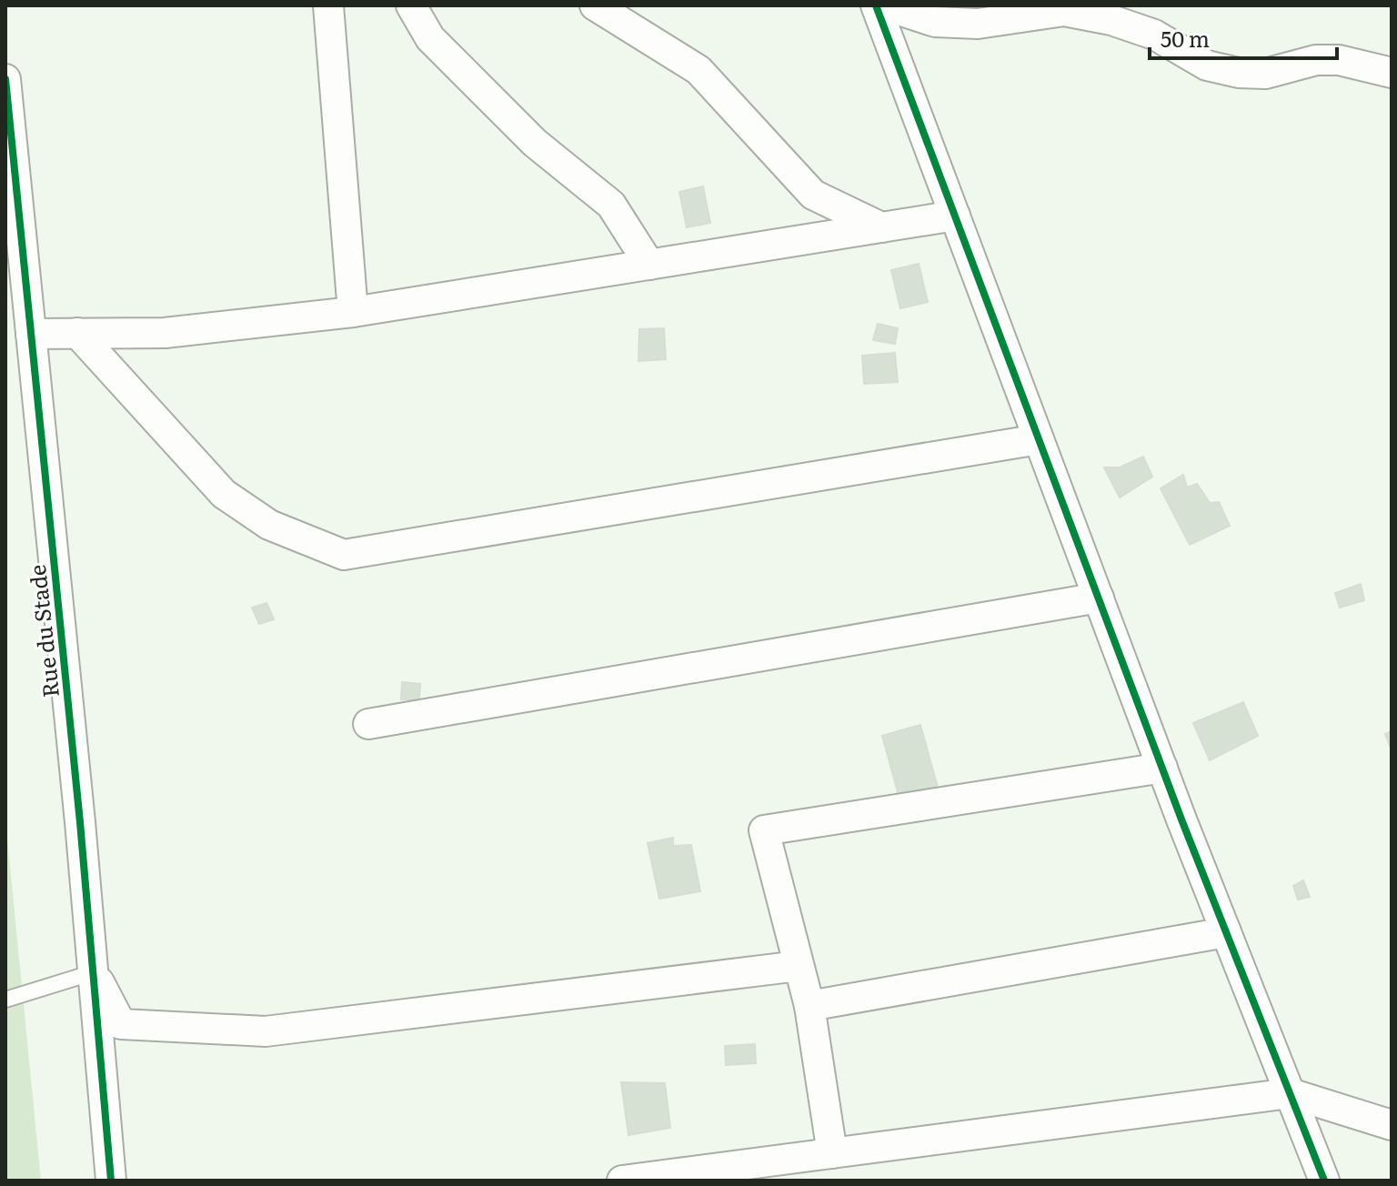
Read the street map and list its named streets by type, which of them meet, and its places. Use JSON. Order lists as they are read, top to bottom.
{
  "streets": {
    "street": ["Rue du Stade"]
  },
  "scale_bar": "50 m"
}
